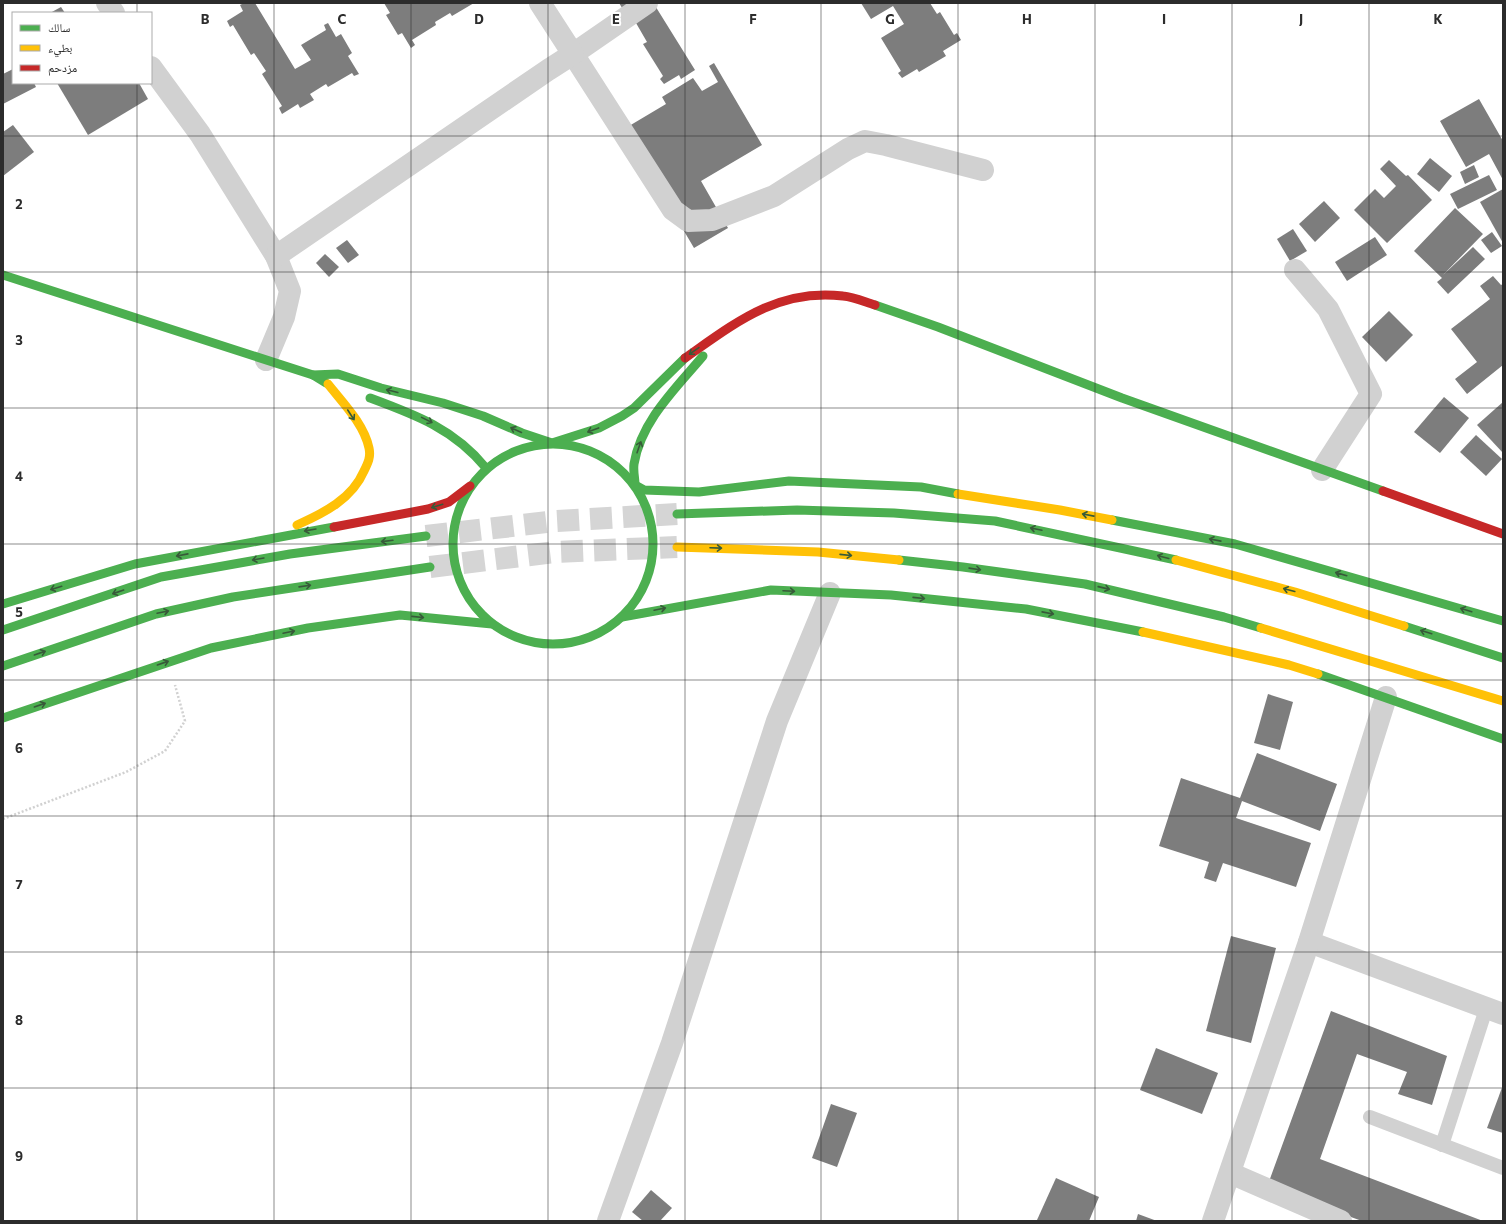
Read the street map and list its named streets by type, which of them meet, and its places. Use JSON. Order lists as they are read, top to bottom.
{
  "legend": ["سالك", "بطيء", "مزدحم"],
  "grid": {
    "columns": [
      "B",
      "C",
      "D",
      "E",
      "F",
      "G",
      "H",
      "I",
      "J",
      "K"
    ],
    "rows": [
      "2",
      "3",
      "4",
      "5",
      "6",
      "7",
      "8",
      "9"
    ]
  }
}
